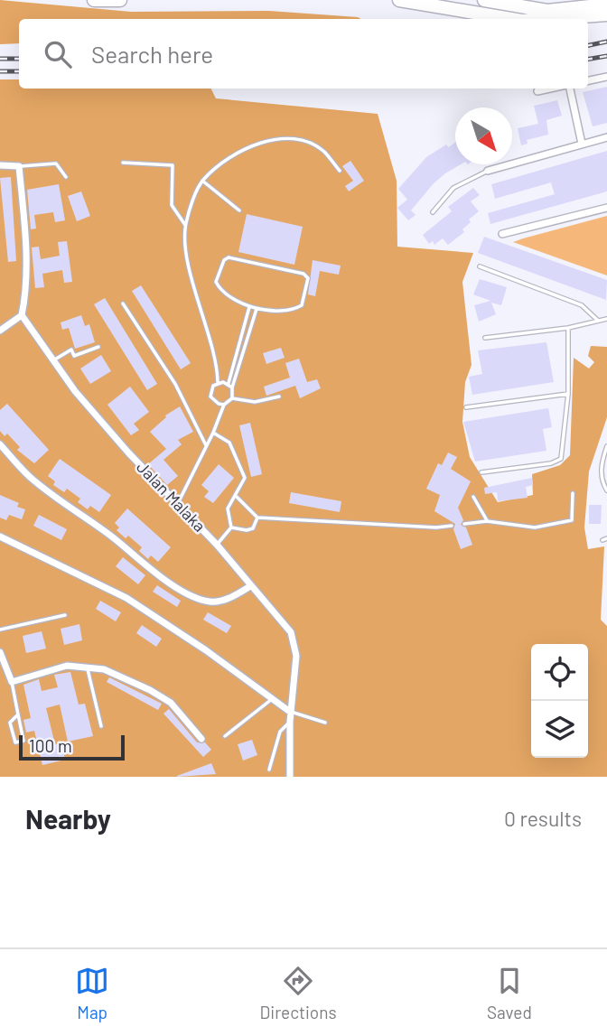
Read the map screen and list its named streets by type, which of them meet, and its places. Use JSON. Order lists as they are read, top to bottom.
{
  "streets": {
    "street": ["Jalan Malaka"]
  },
  "scale_bar": "100 m",
  "north": "bottom right",
  "page": {
    "search": "Search here",
    "scale": "100 m",
    "heading": ["Nearby", "0 results"],
    "nav": ["Map", "Directions", "Saved"]
  }
}
